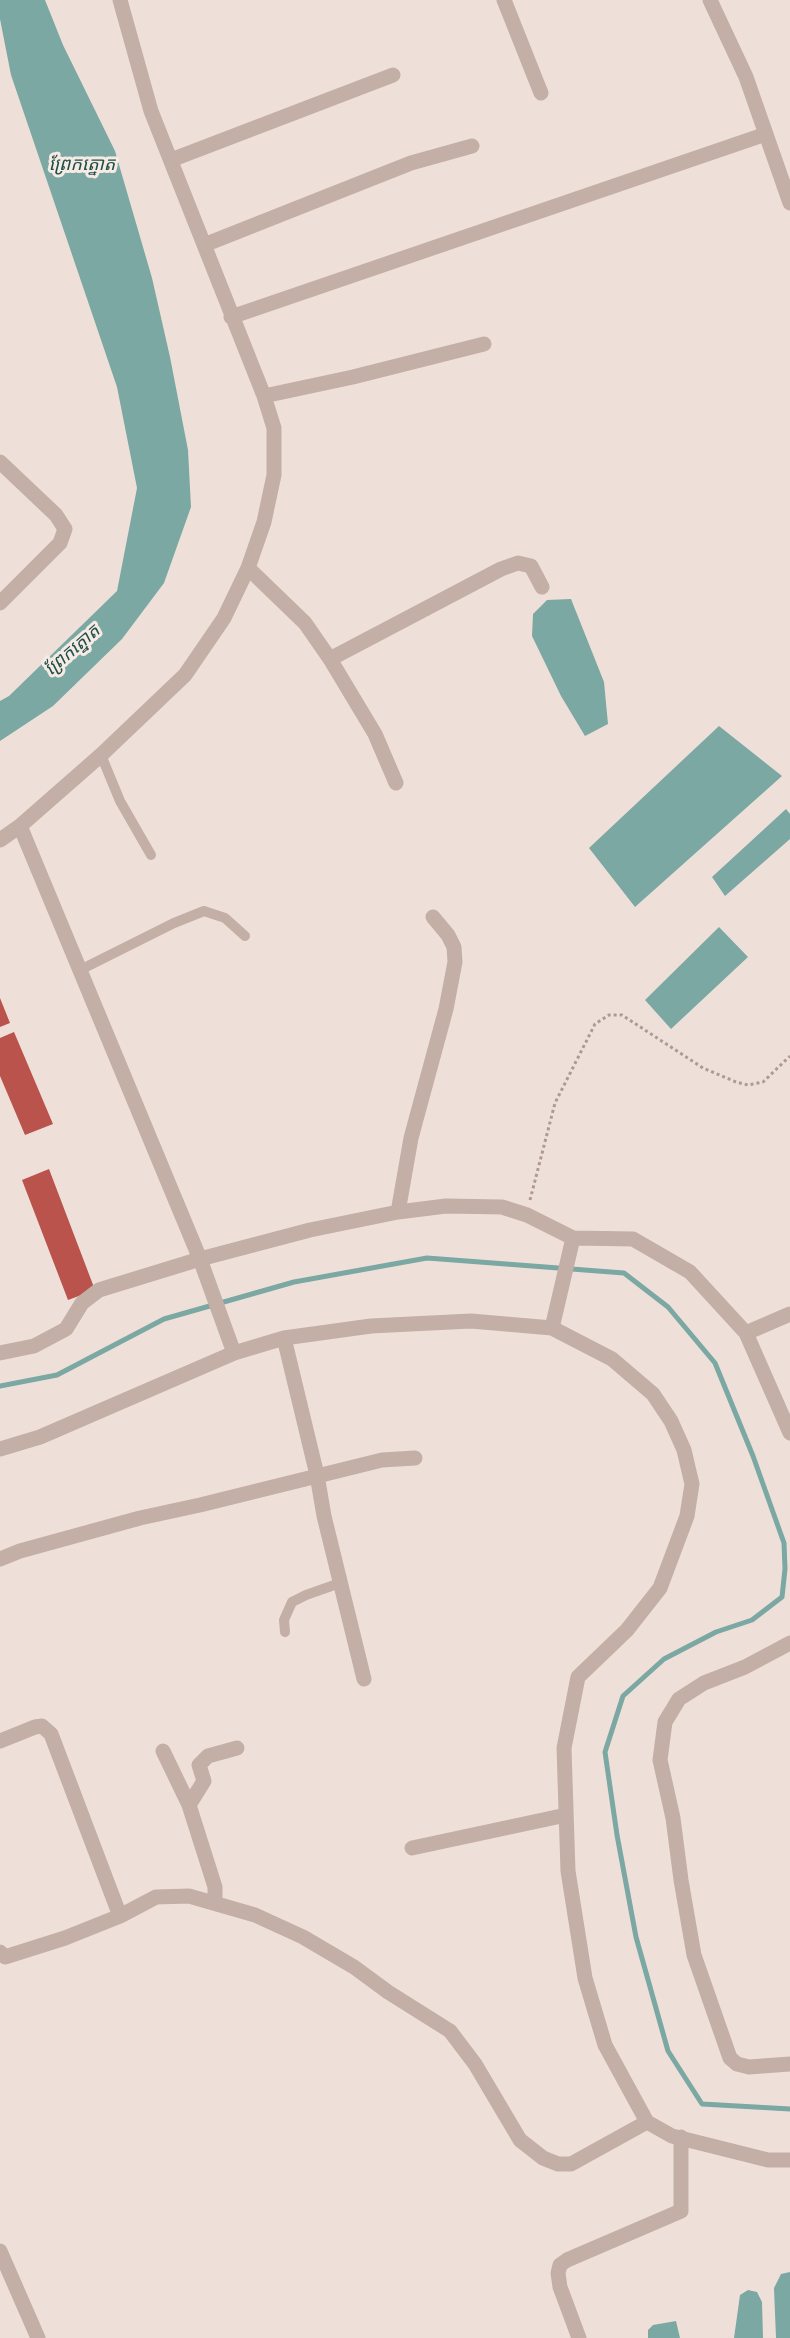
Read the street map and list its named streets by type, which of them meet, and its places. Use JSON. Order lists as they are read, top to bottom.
{
  "water": ["ព្រែកត្នោត"]
}
